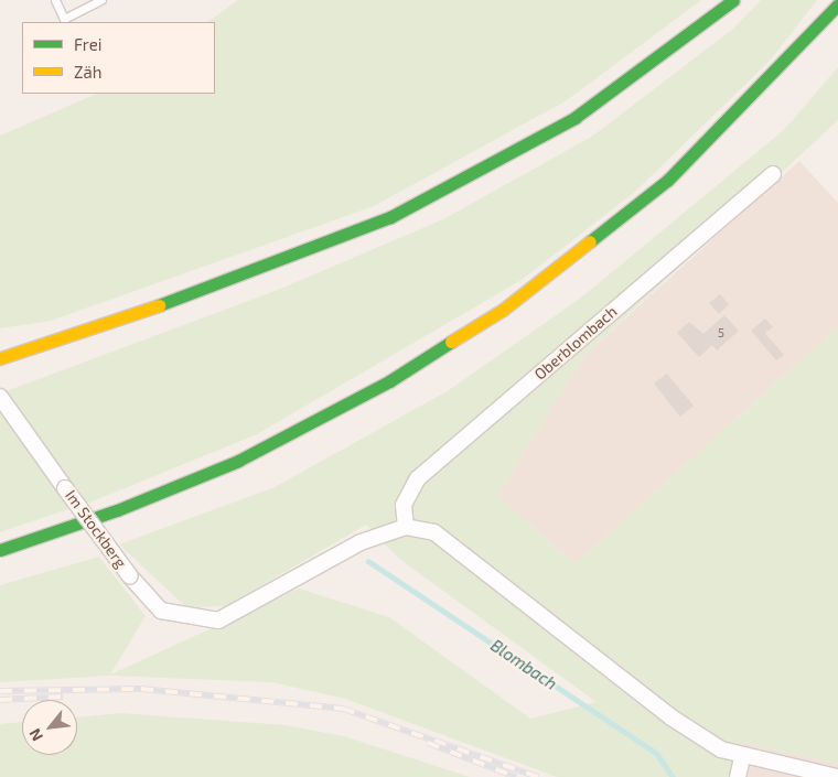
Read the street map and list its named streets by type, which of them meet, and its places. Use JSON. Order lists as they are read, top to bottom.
{
  "streets": {
    "street": ["Oberblombach", "Im Stockberg"]
  },
  "crossings": [
    ["Oberblombach", "Im Stockberg"]
  ],
  "water": ["Blombach"],
  "house_numbers": ["5"],
  "legend": ["Frei", "Zäh"],
  "north": "bottom left"
}
